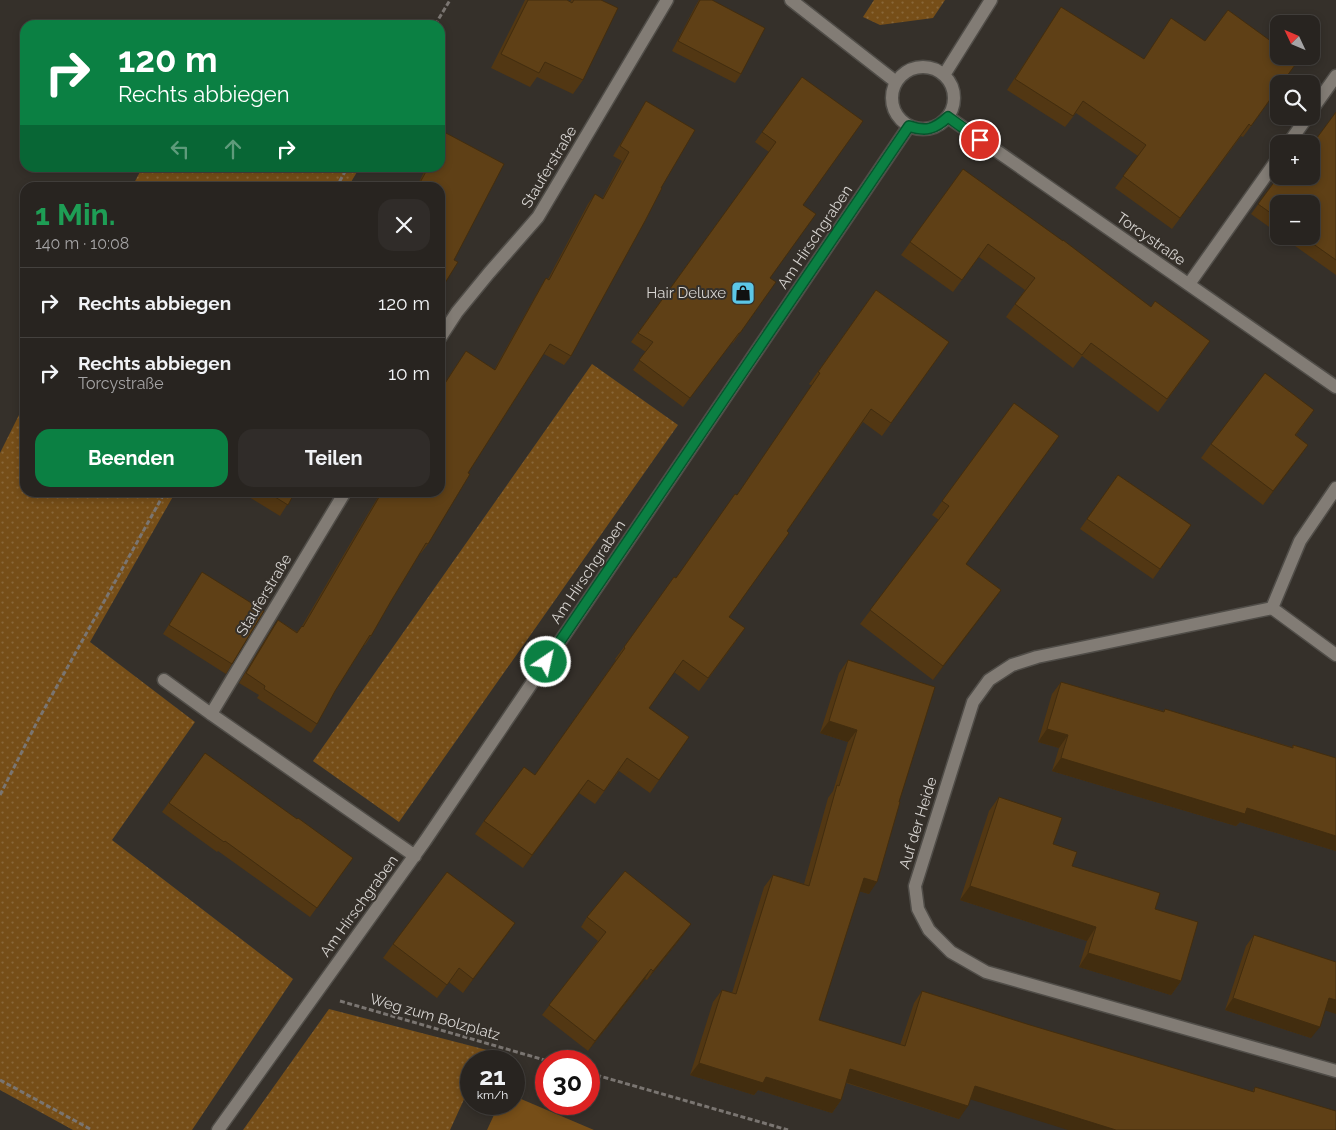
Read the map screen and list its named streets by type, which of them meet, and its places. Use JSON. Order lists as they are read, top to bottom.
{
  "streets": {
    "street": [
      "Stauferstraße",
      "Am Hirschgraben",
      "Torcystraße",
      "Auf der Heide"
    ],
    "path": ["Weg zum Bolzplatz"]
  },
  "crossings": [
    ["Am Hirschgraben", "Torcystraße"],
    ["Am Hirschgraben", "Weg zum Bolzplatz"]
  ],
  "places": {
    "shop": ["Hair Deluxe"]
  },
  "north": "top left",
  "page": {
    "map_buttons": ["+", "−"],
    "turn": ["120 m", "Rechts abbiegen"],
    "heading": ["1 Min.", "140 m · 10:08"],
    "list": [
      {
        "name": "Rechts abbiegen",
        "value": "120 m"
      },
      {
        "name": "Rechts abbiegen",
        "note": "Torcystraße",
        "value": "10 m"
      }
    ],
    "buttons": ["Beenden", "Teilen"],
    "speed": "21 km/h",
    "limit": "30"
  }
}
